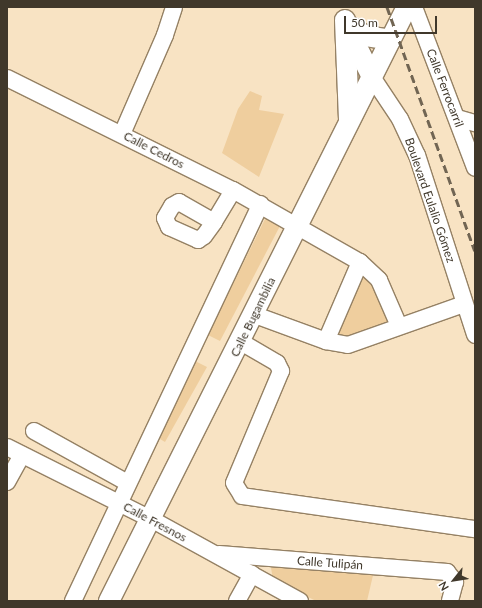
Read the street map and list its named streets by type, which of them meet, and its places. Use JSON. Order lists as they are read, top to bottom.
{
  "streets": {
    "main road": ["Boulevard Eulalio Gómez", "Calle Bugambilia"],
    "street": [
      "Calle Ferrocarril",
      "Calle Cedros",
      "Calle Fresnos",
      "Calle Tulipán"
    ]
  },
  "crossings": [
    ["Calle Cedros", "Calle Bugambilia"],
    ["Boulevard Eulalio Gómez", "Calle Bugambilia"],
    ["Calle Bugambilia", "Calle Fresnos"],
    ["Calle Fresnos", "Calle Tulipán"]
  ],
  "scale_bar": "50 m",
  "north": "bottom left"
}
